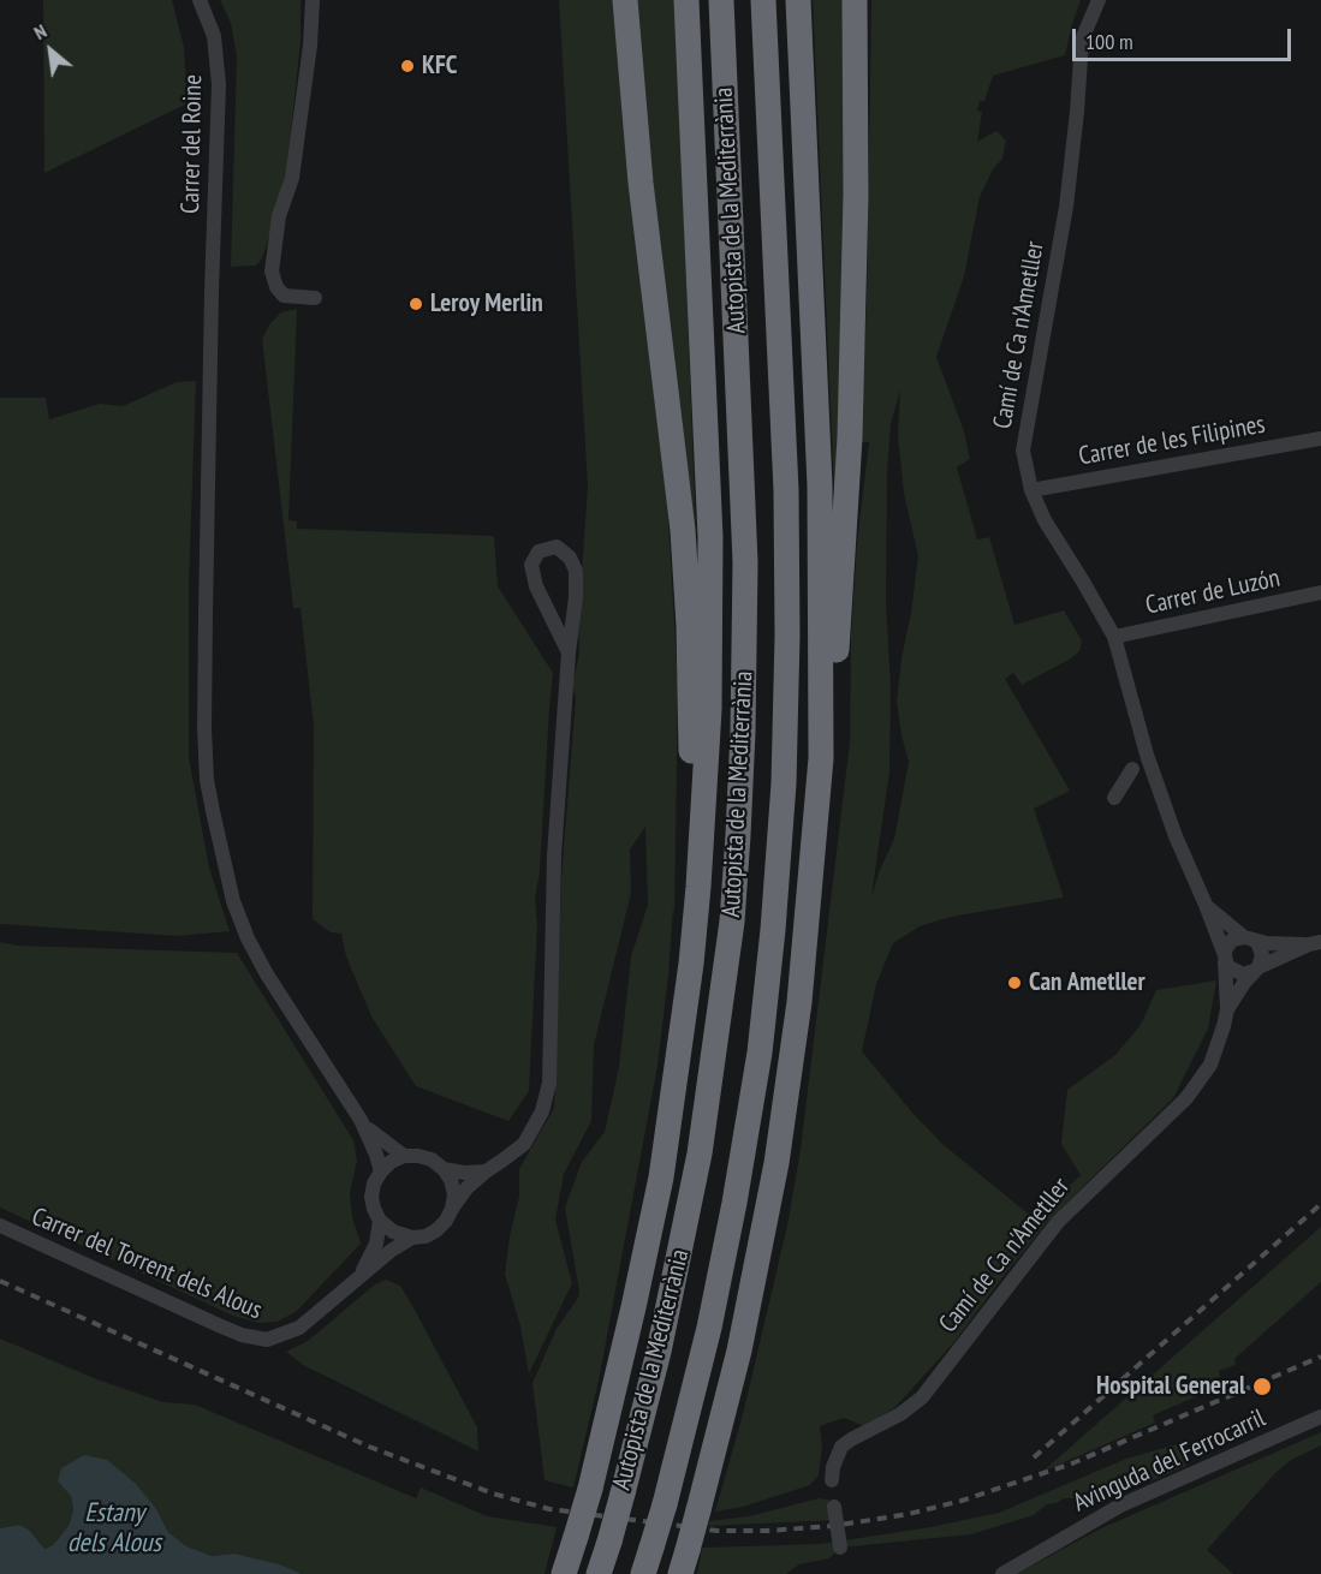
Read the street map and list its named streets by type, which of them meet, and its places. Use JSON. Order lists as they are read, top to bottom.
{
  "streets": {
    "highway": ["Autopista de la Mediterrània"],
    "street": [
      "Carrer del Roine",
      "Camí de Ca n'Ametller",
      "Carrer de les Filipines",
      "Carrer de Luzón",
      "Carrer del Torrent dels Alous",
      "Avinguda del Ferrocarril"
    ]
  },
  "crossings": [
    ["Camí de Ca n'Ametller", "Carrer de les Filipines"],
    ["Camí de Ca n'Ametller", "Carrer de Luzón"]
  ],
  "water": ["Estany dels Alous"],
  "places": [
    "KFC",
    "Leroy Merlin",
    "Can Ametller",
    "Hospital General"
  ],
  "scale_bar": "100 m",
  "north": "top left"
}
